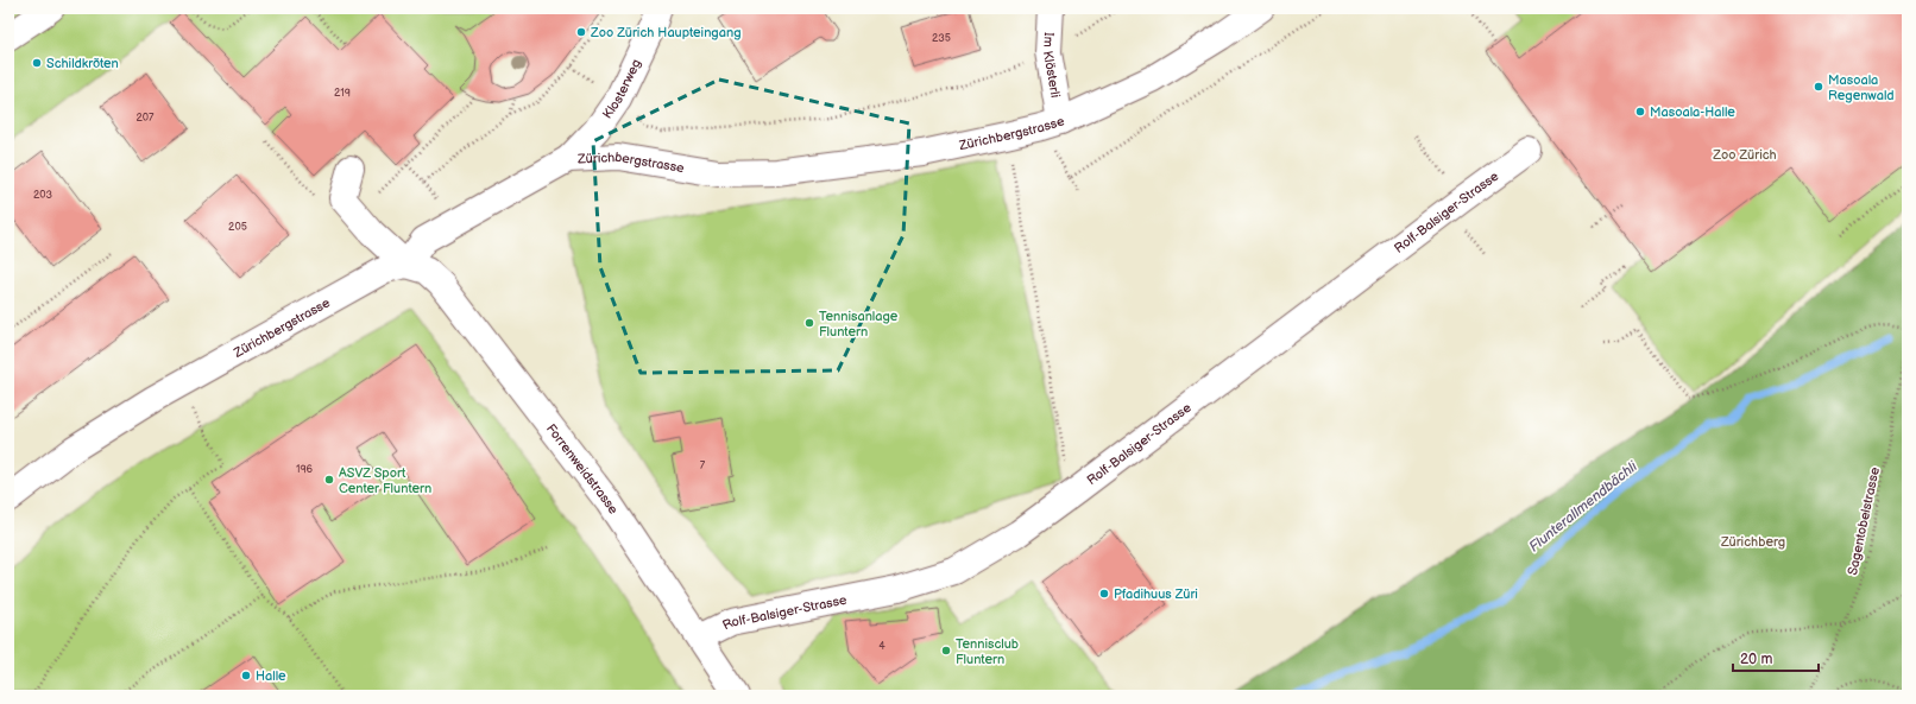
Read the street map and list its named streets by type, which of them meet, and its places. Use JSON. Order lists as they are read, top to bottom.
{
  "streets": {
    "street": [
      "Im Klösterli",
      "Klosterweg",
      "Zürichbergstrasse",
      "Rolf-Balsiger-Strasse",
      "Forrenweidstrasse"
    ],
    "path": ["Sagentobelstrasse"]
  },
  "crossings": [
    ["Im Klösterli", "Zürichbergstrasse"],
    ["Klosterweg", "Zürichbergstrasse"],
    ["Zürichbergstrasse", "Forrenweidstrasse"],
    ["Rolf-Balsiger-Strasse", "Forrenweidstrasse"]
  ],
  "water": ["Flunterallmendbächli"],
  "parks": ["Zoo Zürich", "Zürichberg"],
  "places": [
    "Zoo Zürich Haupteingang",
    "Schildkröten",
    "Masoala Regenwald",
    "Masoala-Halle",
    "Tennisanlage Fluntern",
    "ASVZ Sport Center Fluntern",
    "Pfadihuus Züri",
    "Tennisclub Fluntern",
    "Halle"
  ],
  "house_numbers": [
    "235",
    "219",
    "207",
    "203",
    "205",
    "7",
    "196",
    "4"
  ],
  "scale_bar": "20 m"
}
